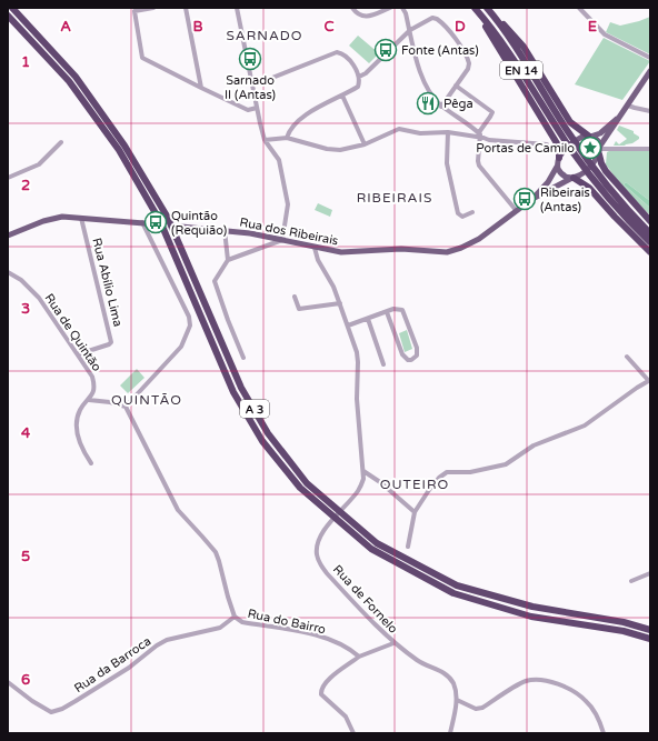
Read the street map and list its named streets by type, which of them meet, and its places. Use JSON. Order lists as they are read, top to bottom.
{
  "streets": {
    "highway": ["EN 14", "A 3"],
    "main road": ["Rua dos Ribeirais"],
    "street": [
      "Rua Abílio Lima",
      "Rua de Quintão",
      "Rua de Fornelo",
      "Rua do Bairro",
      "Rua da Barroca"
    ]
  },
  "crossings": [
    ["Rua Abílio Lima", "Rua de Quintão"],
    ["Rua do Bairro", "Rua da Barroca"]
  ],
  "districts": [
    "SARNADO",
    "RIBEIRAIS",
    "QUINTÃO",
    "OUTEIRO"
  ],
  "places": {
    "bus stop": [
      "Fonte (Antas)",
      "Sarnado II (Antas)",
      "Ribeirais (Antas)",
      "Quintão (Requião)"
    ],
    "restaurant": ["Pêga"],
    "place": ["Portas de Camilo"]
  },
  "grid": {
    "columns": [
      "A",
      "B",
      "C",
      "D",
      "E"
    ],
    "rows": [
      "1",
      "2",
      "3",
      "4",
      "5",
      "6"
    ]
  }
}
